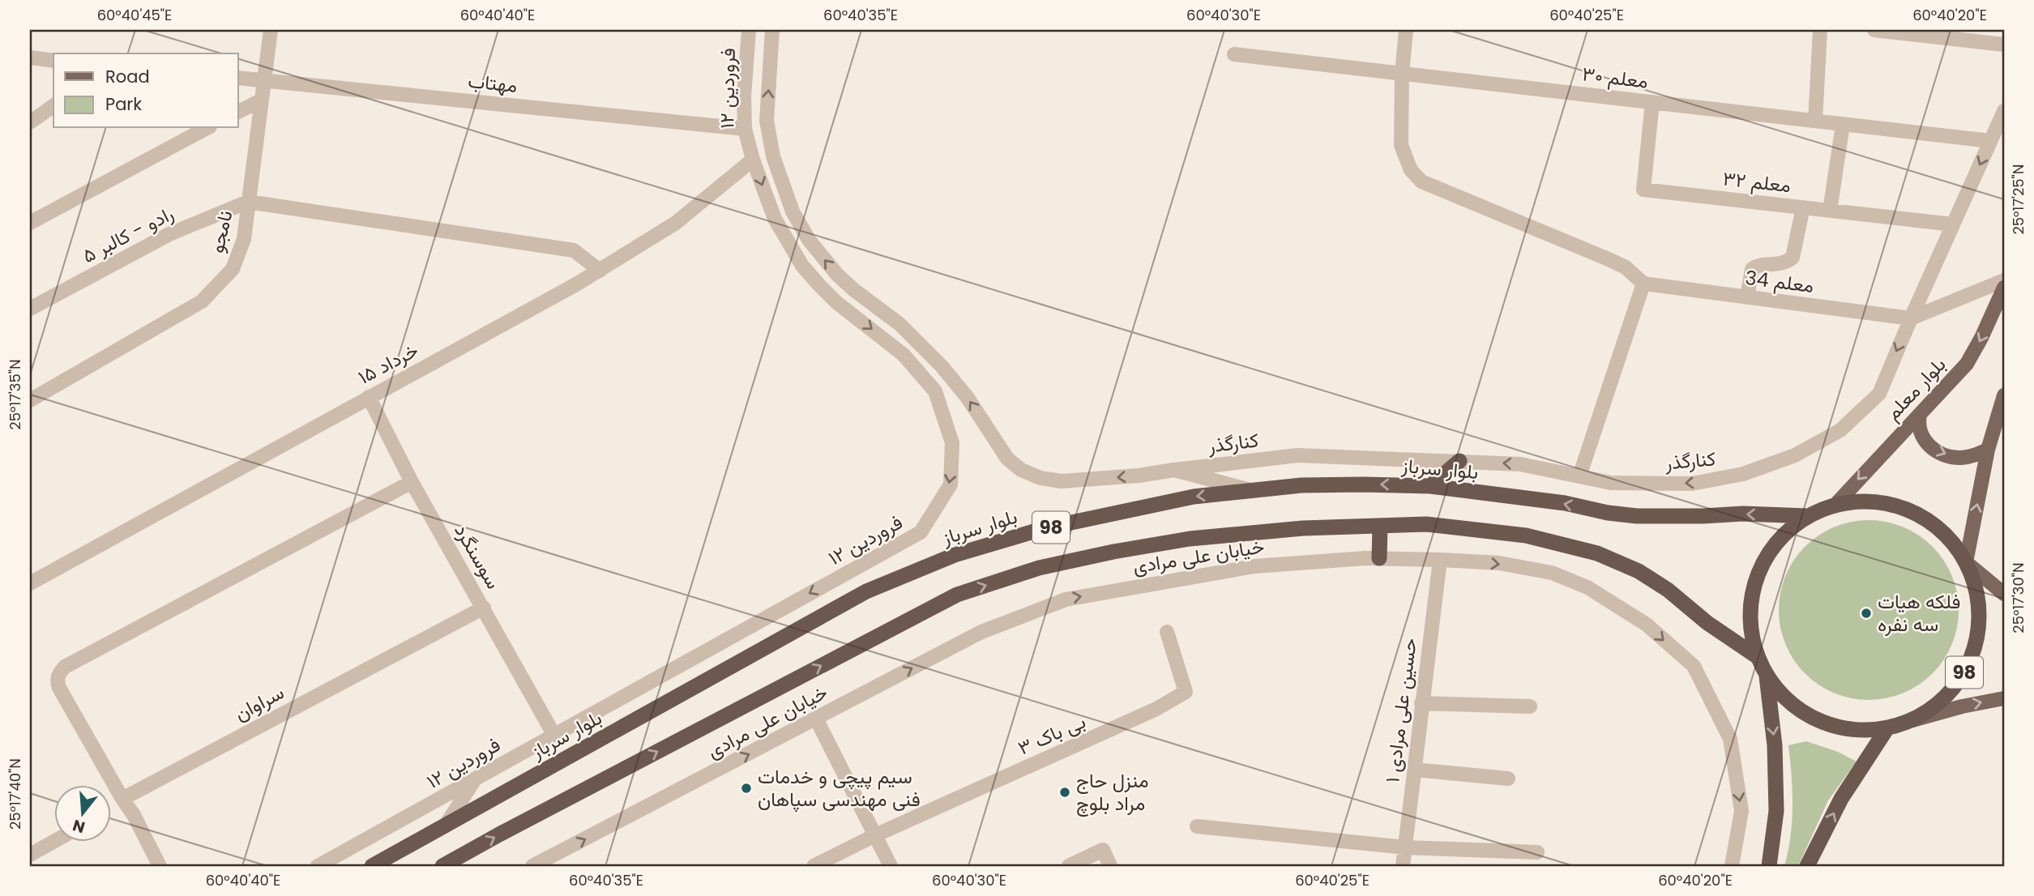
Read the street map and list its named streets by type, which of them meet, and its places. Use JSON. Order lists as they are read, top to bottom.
{
  "streets": {
    "highway": ["بلوار سرباز", "98"],
    "main road": ["بلوار معلم"],
    "street": [
      "معلم ۳۰",
      "مهتاب",
      "۱۲ فروردین",
      "معلم ۳۲",
      "نامجو",
      "رادو - کالبر ۵",
      "معلم 34",
      "۱۵ خرداد",
      "کنارگذر",
      "سوسنگرد",
      "خیابان علی مرادی",
      "سراوان",
      "حسین علی مرادی ۱",
      "بی باک ۳"
    ]
  },
  "crossings": [
    ["معلم ۳۰", "معلم ۳۲"],
    ["معلم ۳۰", "کنارگذر"],
    ["مهتاب", "۱۲ فروردین"],
    ["مهتاب", "نامجو"],
    ["۱۲ فروردین", "۱۵ خرداد"],
    ["۱۲ فروردین", "کنارگذر"],
    ["۱۲ فروردین", "بلوار سرباز"],
    ["۱۲ فروردین", "سوسنگرد"],
    ["معلم ۳۲", "کنارگذر"],
    ["نامجو", "رادو - کالبر ۵"],
    ["معلم 34", "کنارگذر"],
    ["۱۵ خرداد", "سوسنگرد"],
    ["بلوار معلم", "98"],
    ["بلوار سرباز", "98"],
    ["سوسنگرد", "سراوان"],
    ["خیابان علی مرادی", "حسین علی مرادی ۱"]
  ],
  "one_way": ["بلوار معلم", "کنارگذر", "خیابان علی مرادی"],
  "places": ["فلکه هیات سه نفره", "سیم پیچی و خدمات فنی مهندسی سپاهان", "منزل حاج مراد بلوچ"],
  "legend": ["Road", "Park"],
  "north": "bottom",
  "coordinates": [
    "60°40'45\"E",
    "60°40'40\"E",
    "60°40'35\"E",
    "60°40'30\"E",
    "60°40'25\"E",
    "60°40'20\"E",
    "25°17'25\"N",
    "25°17'35\"N",
    "25°17'30\"N",
    "25°17'40\"N"
  ]
}
